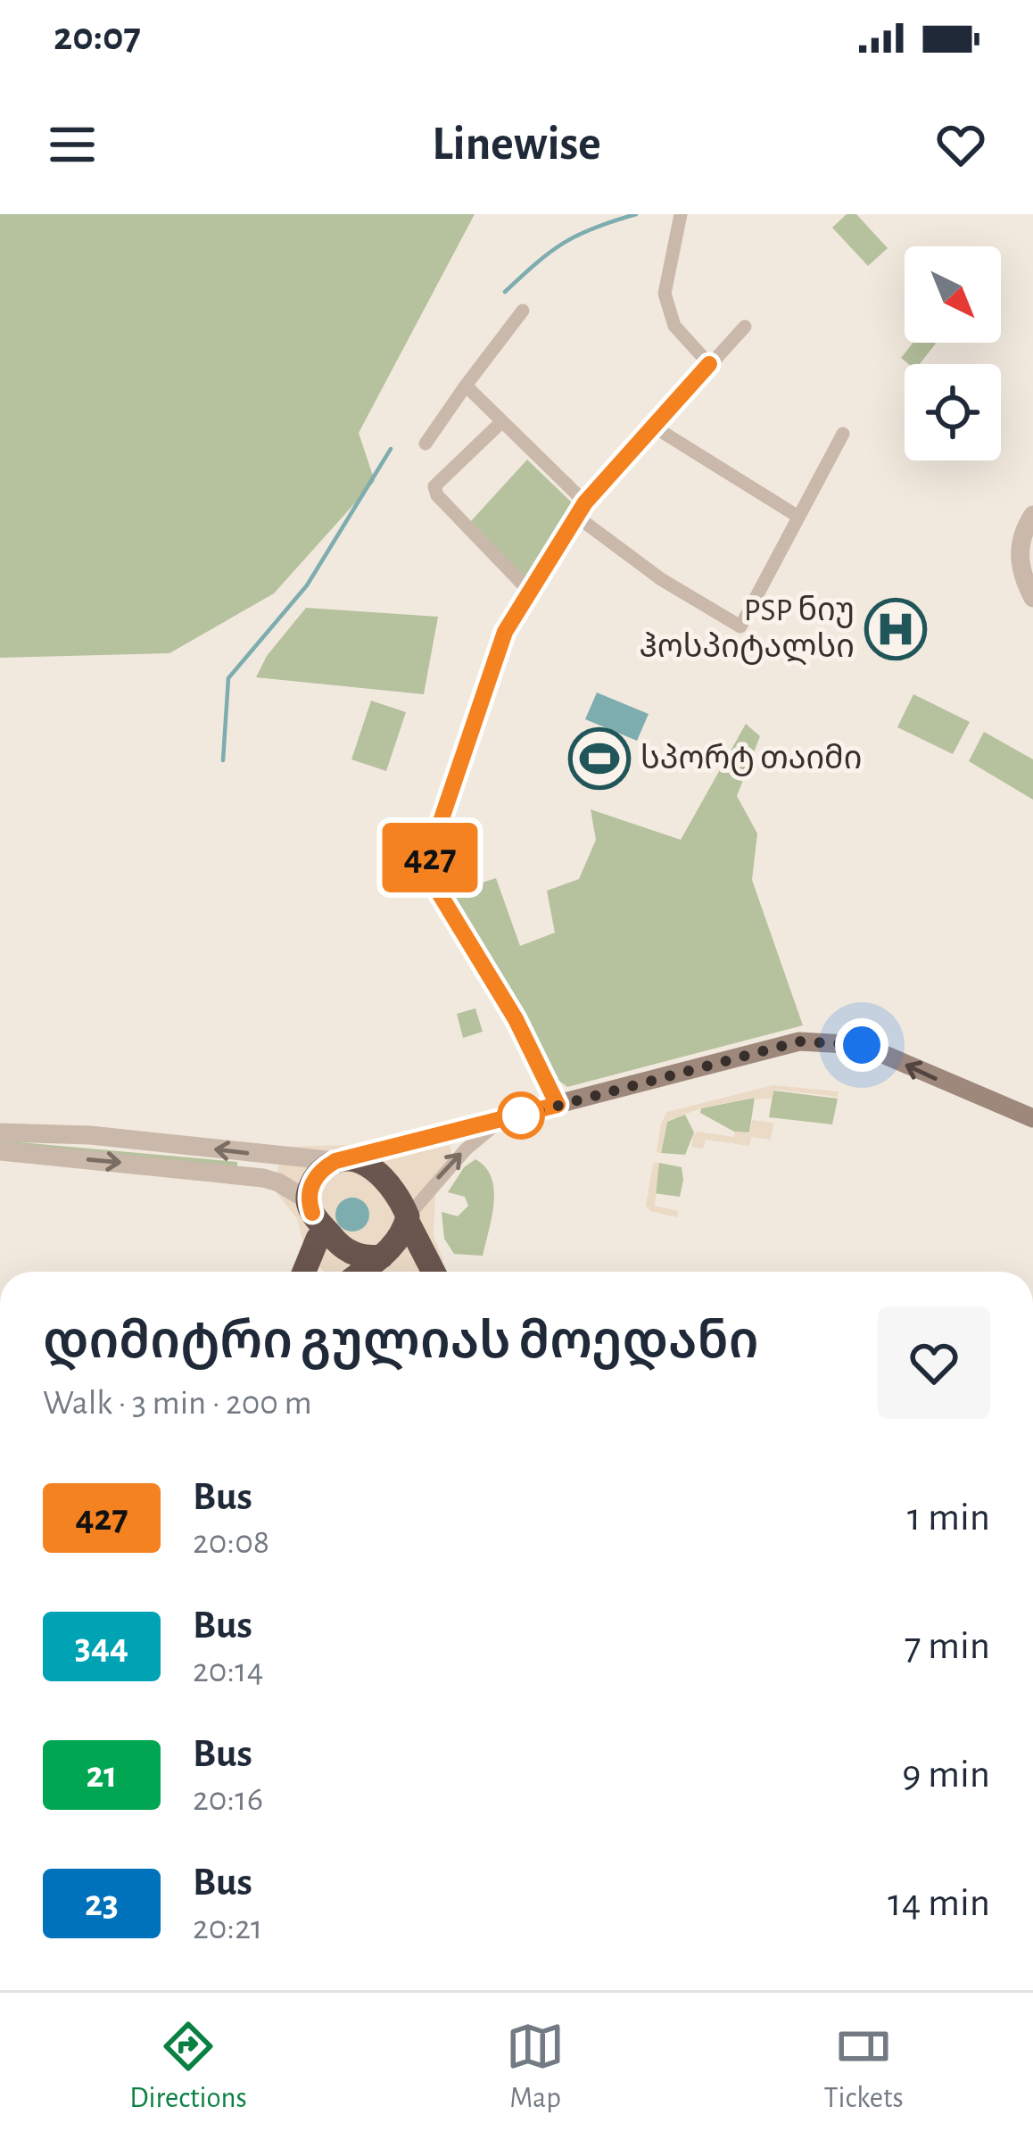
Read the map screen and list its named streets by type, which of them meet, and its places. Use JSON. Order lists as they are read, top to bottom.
{
  "places": {
    "hospital": ["PSP ნიუ ჰოსპიტალსი"],
    "sports": ["სპორტ თაიმი"]
  },
  "lines": ["bus line 427"],
  "north": "bottom right",
  "page": {
    "status": "20:07",
    "header": "Linewise",
    "on_map": "427",
    "heading": ["დიმიტრი გულიას მოედანი", "Walk · 3 min · 200 m"],
    "list": [
      {
        "mark": "427",
        "name": "Bus",
        "note": "20:08",
        "value": "1 min"
      },
      {
        "mark": "344",
        "name": "Bus",
        "note": "20:14",
        "value": "7 min"
      },
      {
        "mark": "21",
        "name": "Bus",
        "note": "20:16",
        "value": "9 min"
      },
      {
        "mark": "23",
        "name": "Bus",
        "note": "20:21",
        "value": "14 min"
      }
    ],
    "tabs": ["Directions", "Map", "Tickets"]
  }
}
